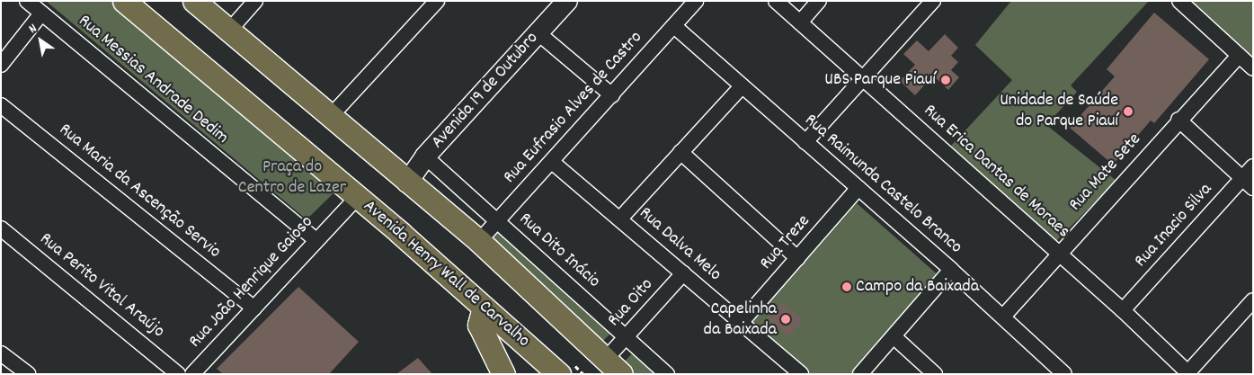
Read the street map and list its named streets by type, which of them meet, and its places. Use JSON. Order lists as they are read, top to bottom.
{
  "streets": {
    "main road": ["Avenida Henry Wall de Carvalho"],
    "street": [
      "Rua Messias Andrade Dedim",
      "Avenida 19 de Outubro",
      "Rua Eufrasio Alves de Castro",
      "Rua Erica Dantas de Moraes",
      "Rua Mate Sete",
      "Rua Raimunda Castelo Branco",
      "Rua Maria da Ascenção Servio",
      "Rua Inacio Silva",
      "Rua Treze",
      "Rua Dalva Melo",
      "Rua Dito Inácio",
      "Rua João Henrique Gaioso",
      "Rua Perito Vital Araújo",
      "Rua Oito"
    ]
  },
  "crossings": [
    ["Rua Messias Andrade Dedim", "Rua João Henrique Gaioso"],
    ["Avenida 19 de Outubro", "Rua Dito Inácio"],
    ["Rua Eufrasio Alves de Castro", "Rua Raimunda Castelo Branco"],
    ["Rua Eufrasio Alves de Castro", "Rua Dalva Melo"],
    ["Rua Eufrasio Alves de Castro", "Rua Dito Inácio"],
    ["Rua Erica Dantas de Moraes", "Rua Mate Sete"],
    ["Rua Erica Dantas de Moraes", "Rua Inacio Silva"],
    ["Rua Mate Sete", "Rua Raimunda Castelo Branco"],
    ["Rua Raimunda Castelo Branco", "Rua Treze"],
    ["Rua Maria da Ascenção Servio", "Rua João Henrique Gaioso"],
    ["Rua Treze", "Rua Dalva Melo"],
    ["Rua Dalva Melo", "Rua Oito"],
    ["Rua Dito Inácio", "Rua Oito"],
    ["Avenida Henry Wall de Carvalho", "Rua João Henrique Gaioso"]
  ],
  "parks": ["Praça do Centro de Lazer"],
  "places": [
    "UBS Parque Piauí",
    "Unidade de Saúde do Parque Piauí",
    "Campo da Baixada",
    "Capelinha da Baixada"
  ],
  "north": "top left"
}
